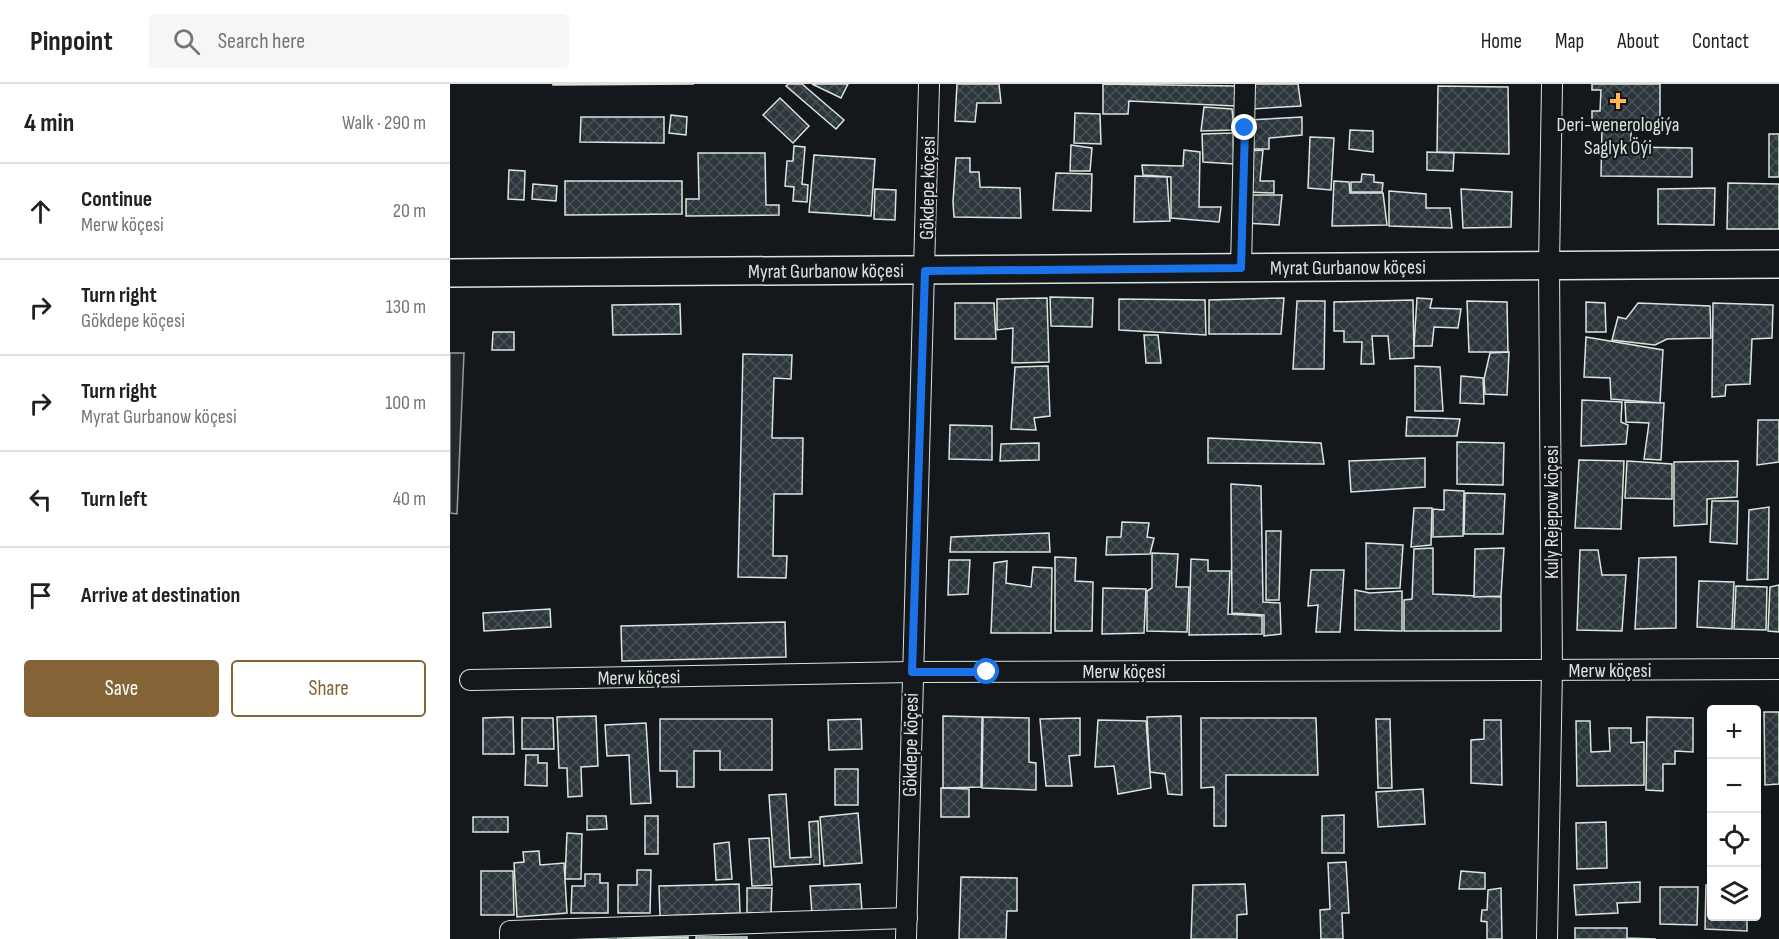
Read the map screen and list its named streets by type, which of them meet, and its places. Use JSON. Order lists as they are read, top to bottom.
{
  "streets": {
    "street": [
      "Gökdepe köçesi",
      "Myrat Gurbanow köçesi",
      "Kuly Rejepow köçesi",
      "Merw köçesi"
    ]
  },
  "crossings": [
    ["Gökdepe köçesi", "Myrat Gurbanow köçesi"],
    ["Gökdepe köçesi", "Merw köçesi"],
    ["Myrat Gurbanow köçesi", "Kuly Rejepow köçesi"],
    ["Kuly Rejepow köçesi", "Merw köçesi"]
  ],
  "places": {
    "health": ["Deri-wenerologiýa Saglyk Öýi"]
  },
  "page": {
    "header": "Pinpoint",
    "search": "Search here",
    "nav": [
      "Home",
      "Map",
      "About",
      "Contact"
    ],
    "heading": ["4 min", "Walk · 290 m"],
    "list": [
      ["Continue", "Merw köçesi", "20 m"],
      ["Turn right", "Gökdepe köçesi", "130 m"],
      ["Turn right", "Myrat Gurbanow köçesi", "100 m"],
      ["Turn left", "40 m"],
      "Arrive at destination"
    ],
    "buttons": ["Save", "Share"],
    "map_buttons": ["+", "−"]
  }
}
